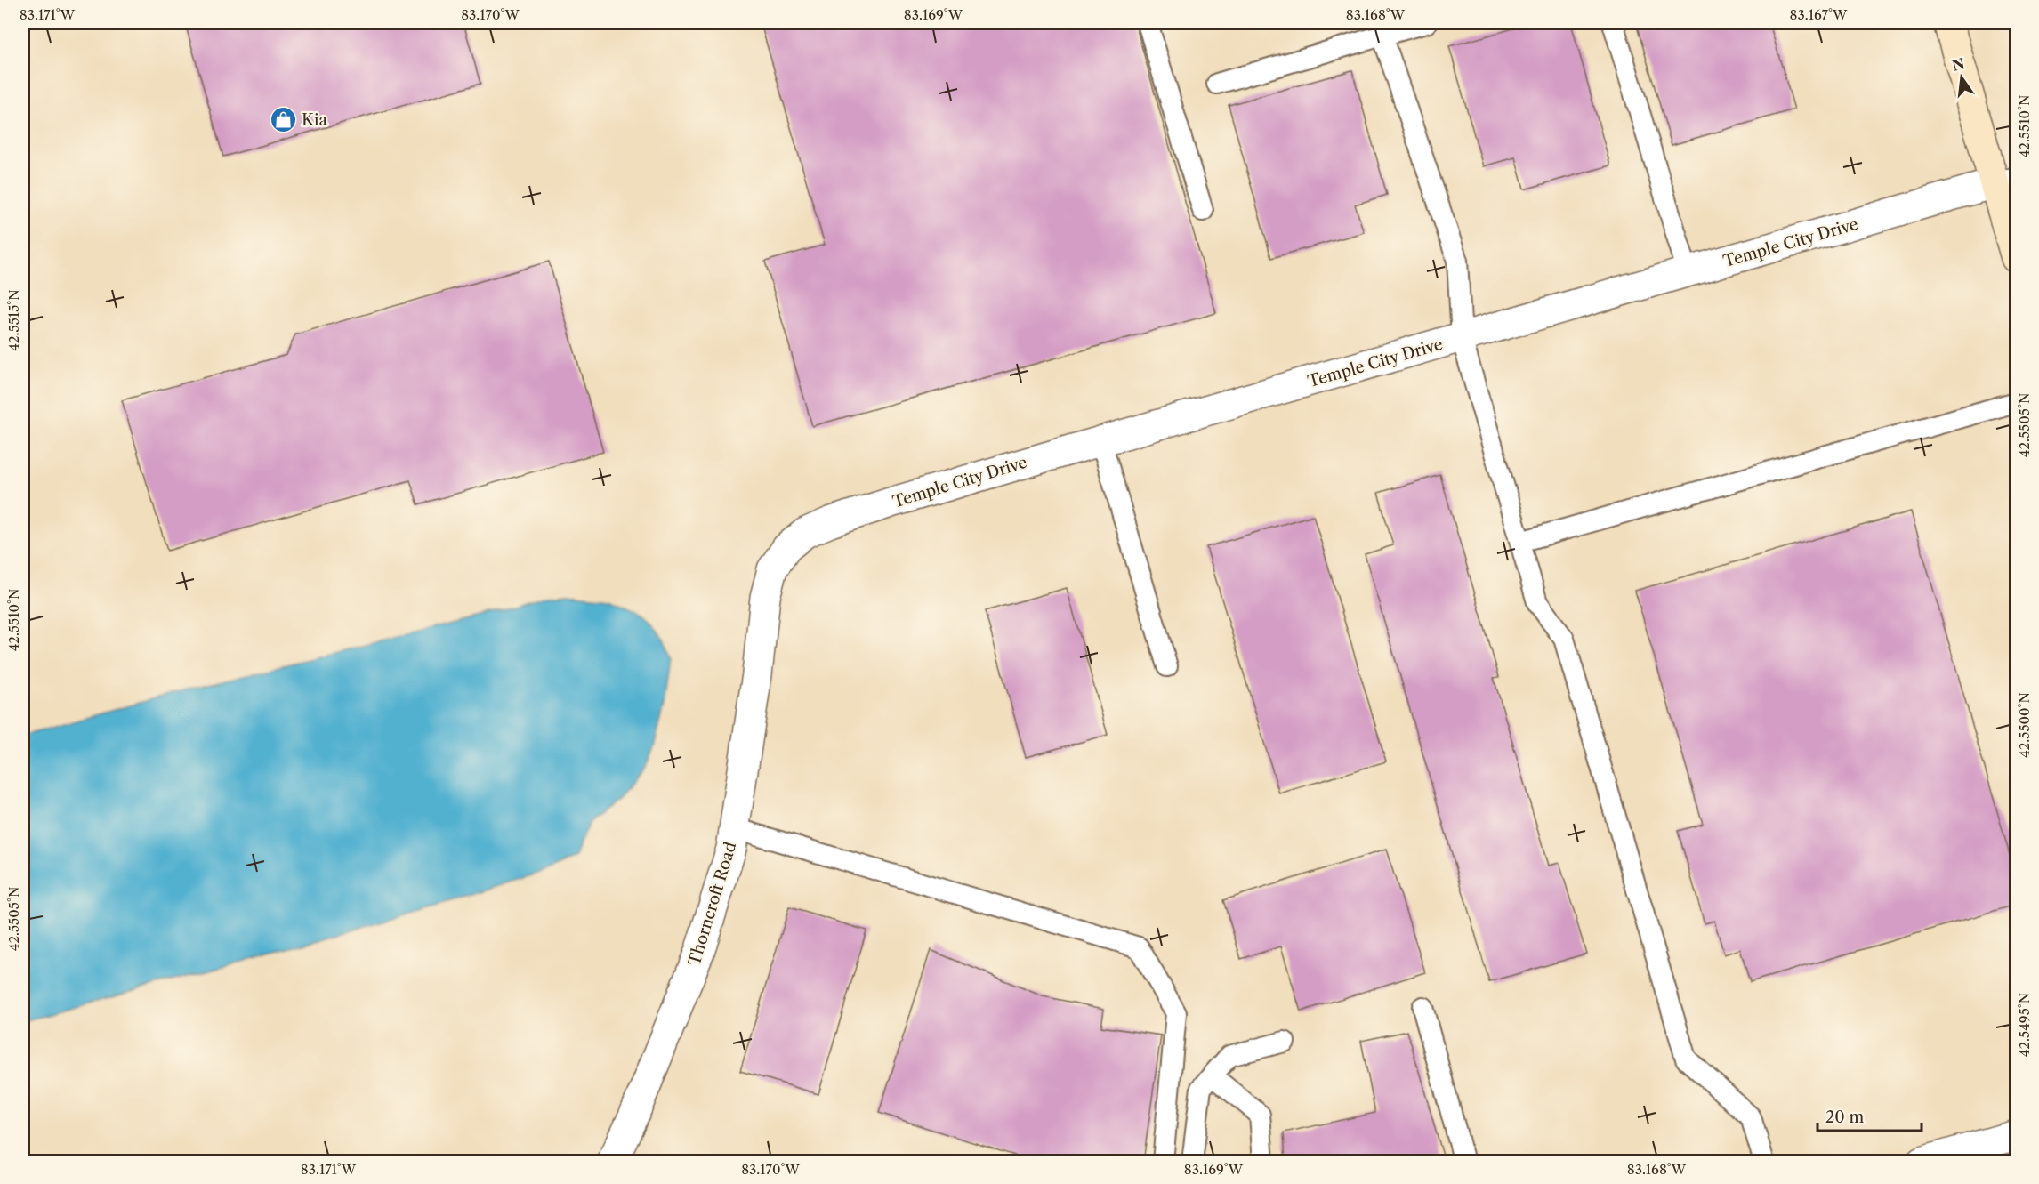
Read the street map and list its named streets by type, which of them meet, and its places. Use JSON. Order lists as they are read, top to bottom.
{
  "streets": {
    "street": ["Temple City Drive", "Thorncroft Road"]
  },
  "crossings": [
    ["Temple City Drive", "Thorncroft Road"]
  ],
  "places": {
    "shop": ["Kia"]
  },
  "scale_bar": "20 m",
  "north": "top",
  "coordinates": [
    "83.171°W",
    "83.170°W",
    "83.169°W",
    "83.168°W",
    "83.167°W",
    "42.5510°N",
    "42.5515°N",
    "42.5505°N",
    "42.5500°N",
    "42.5495°N"
  ]
}
